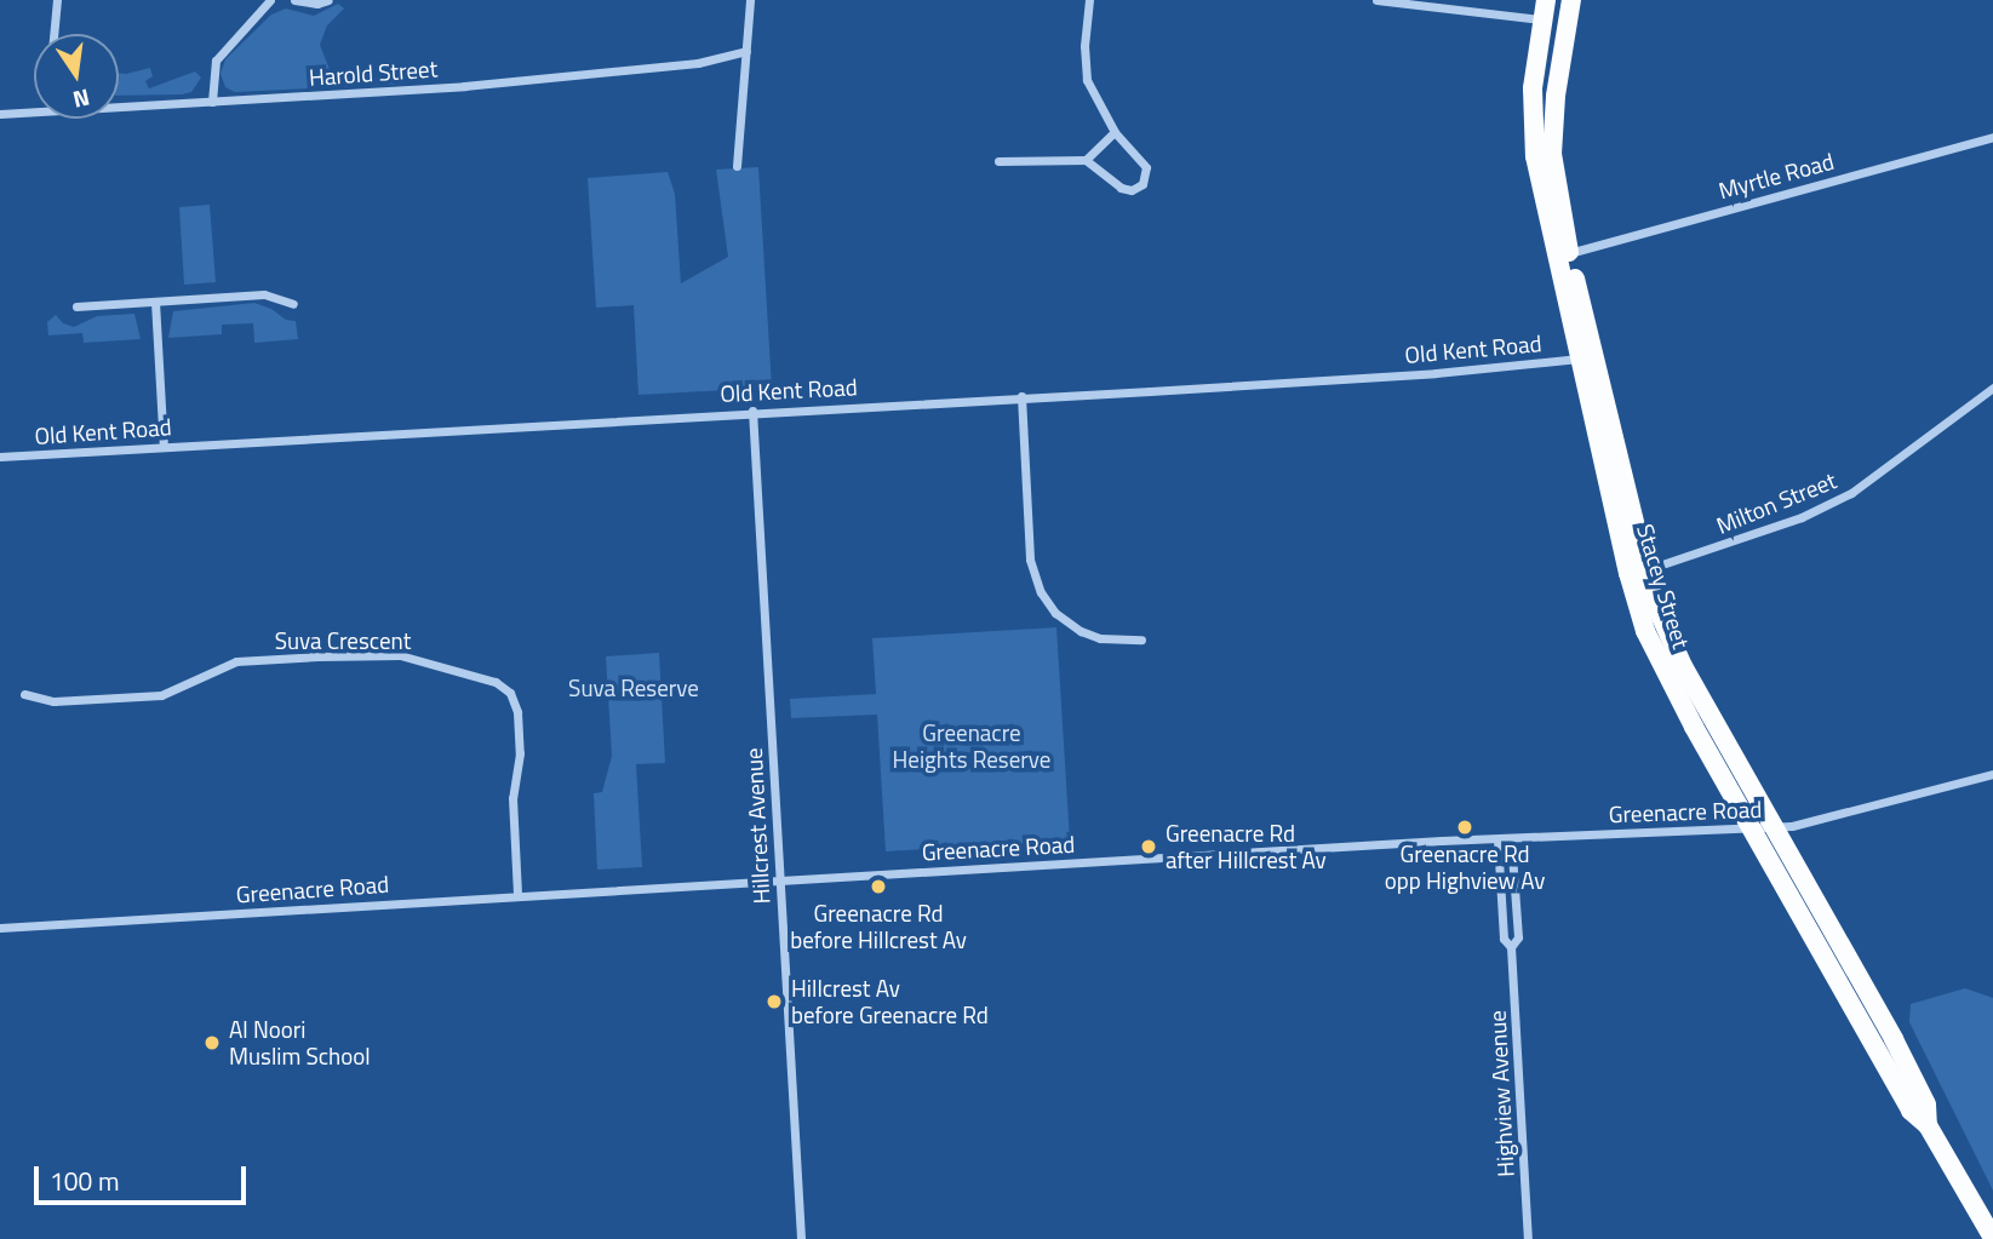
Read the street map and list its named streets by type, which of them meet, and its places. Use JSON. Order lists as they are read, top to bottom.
{
  "streets": {
    "highway": ["Stacey Street"],
    "street": [
      "Harold Street",
      "Myrtle Road",
      "Old Kent Road",
      "Milton Street",
      "Suva Crescent",
      "Greenacre Road",
      "Hillcrest Avenue",
      "Highview Avenue"
    ]
  },
  "crossings": [
    ["Myrtle Road", "Stacey Street"],
    ["Old Kent Road", "Stacey Street"],
    ["Old Kent Road", "Hillcrest Avenue"],
    ["Milton Street", "Stacey Street"],
    ["Stacey Street", "Greenacre Road"],
    ["Suva Crescent", "Greenacre Road"],
    ["Greenacre Road", "Hillcrest Avenue"],
    ["Greenacre Road", "Highview Avenue"]
  ],
  "parks": ["Suva Reserve", "Greenacre Heights Reserve"],
  "places": [
    "Greenacre Rd opp Highview Av",
    "Greenacre Rd after Hillcrest Av",
    "Greenacre Rd before Hillcrest Av",
    "Hillcrest Av before Greenacre Rd",
    "Al Noori Muslim School"
  ],
  "scale_bar": "100 m",
  "north": "bottom"
}
